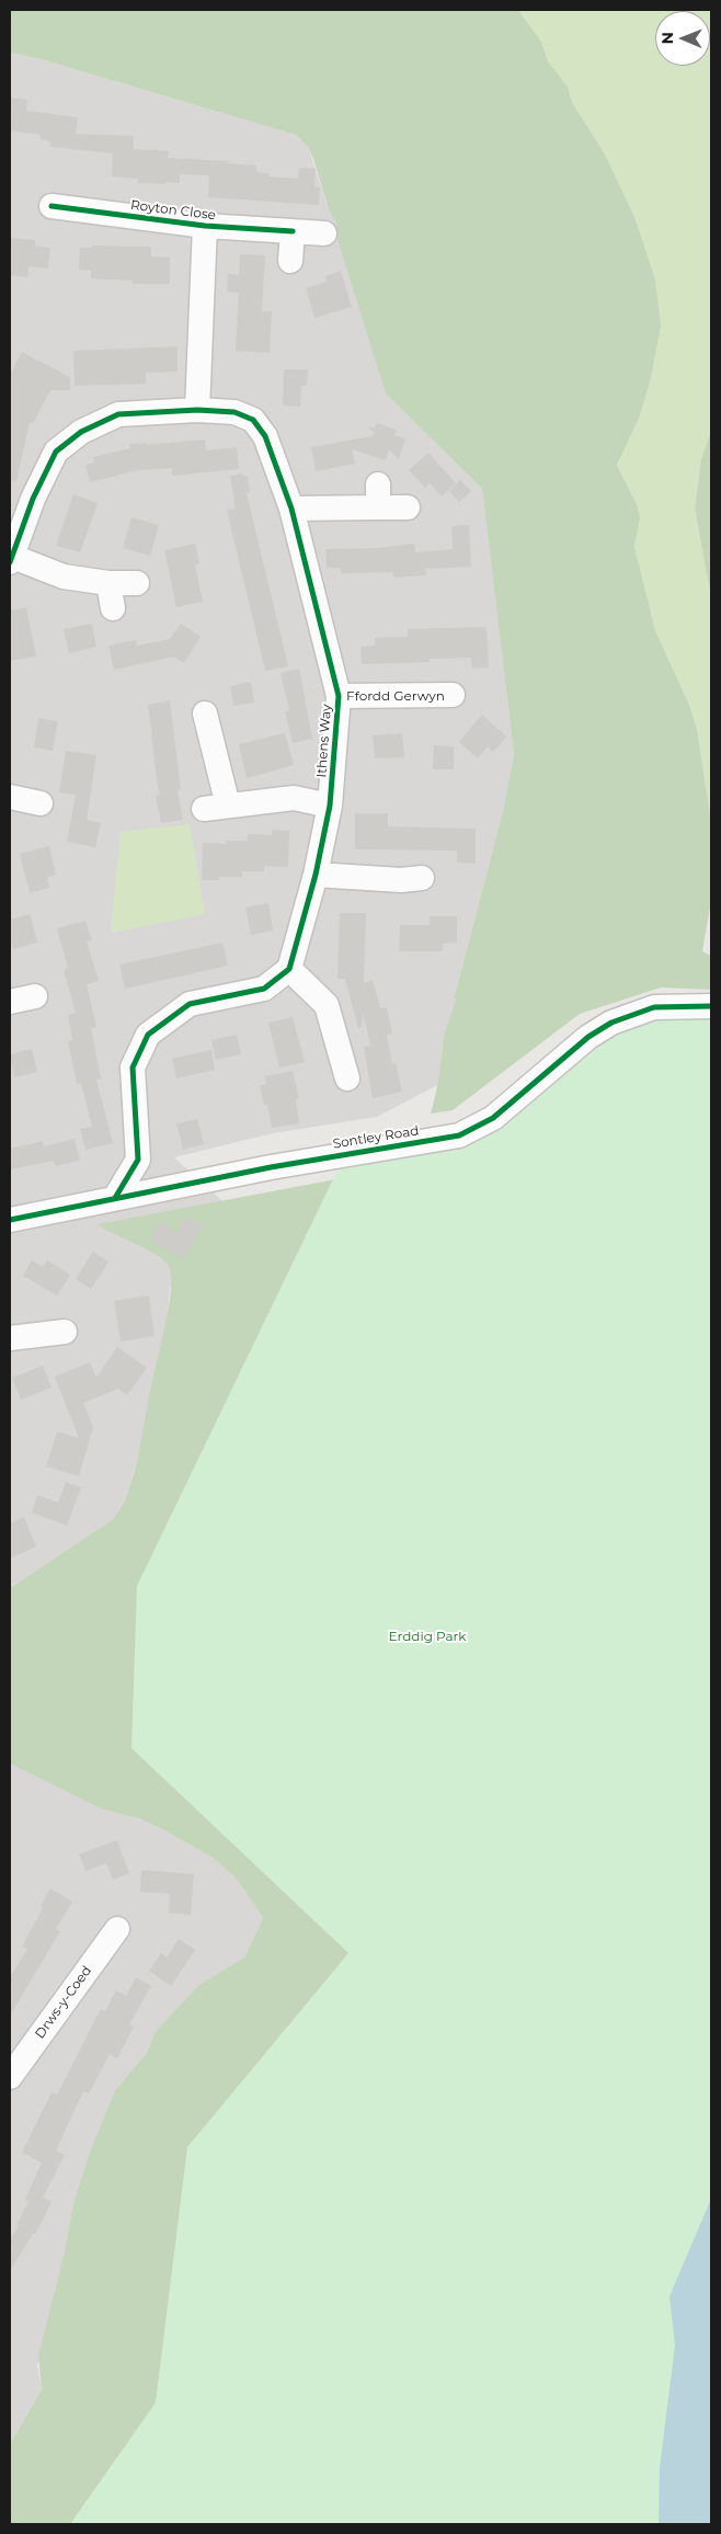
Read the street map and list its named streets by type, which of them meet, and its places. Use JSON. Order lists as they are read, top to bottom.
{
  "streets": {
    "street": [
      "Royton Close",
      "Ffordd Gerwyn",
      "Ithens Way",
      "Sontley Road",
      "Drws-y-Coed"
    ]
  },
  "crossings": [
    ["Royton Close", "Ithens Way"],
    ["Ffordd Gerwyn", "Ithens Way"]
  ],
  "parks": ["Erddig Park"],
  "north": "left"
}
